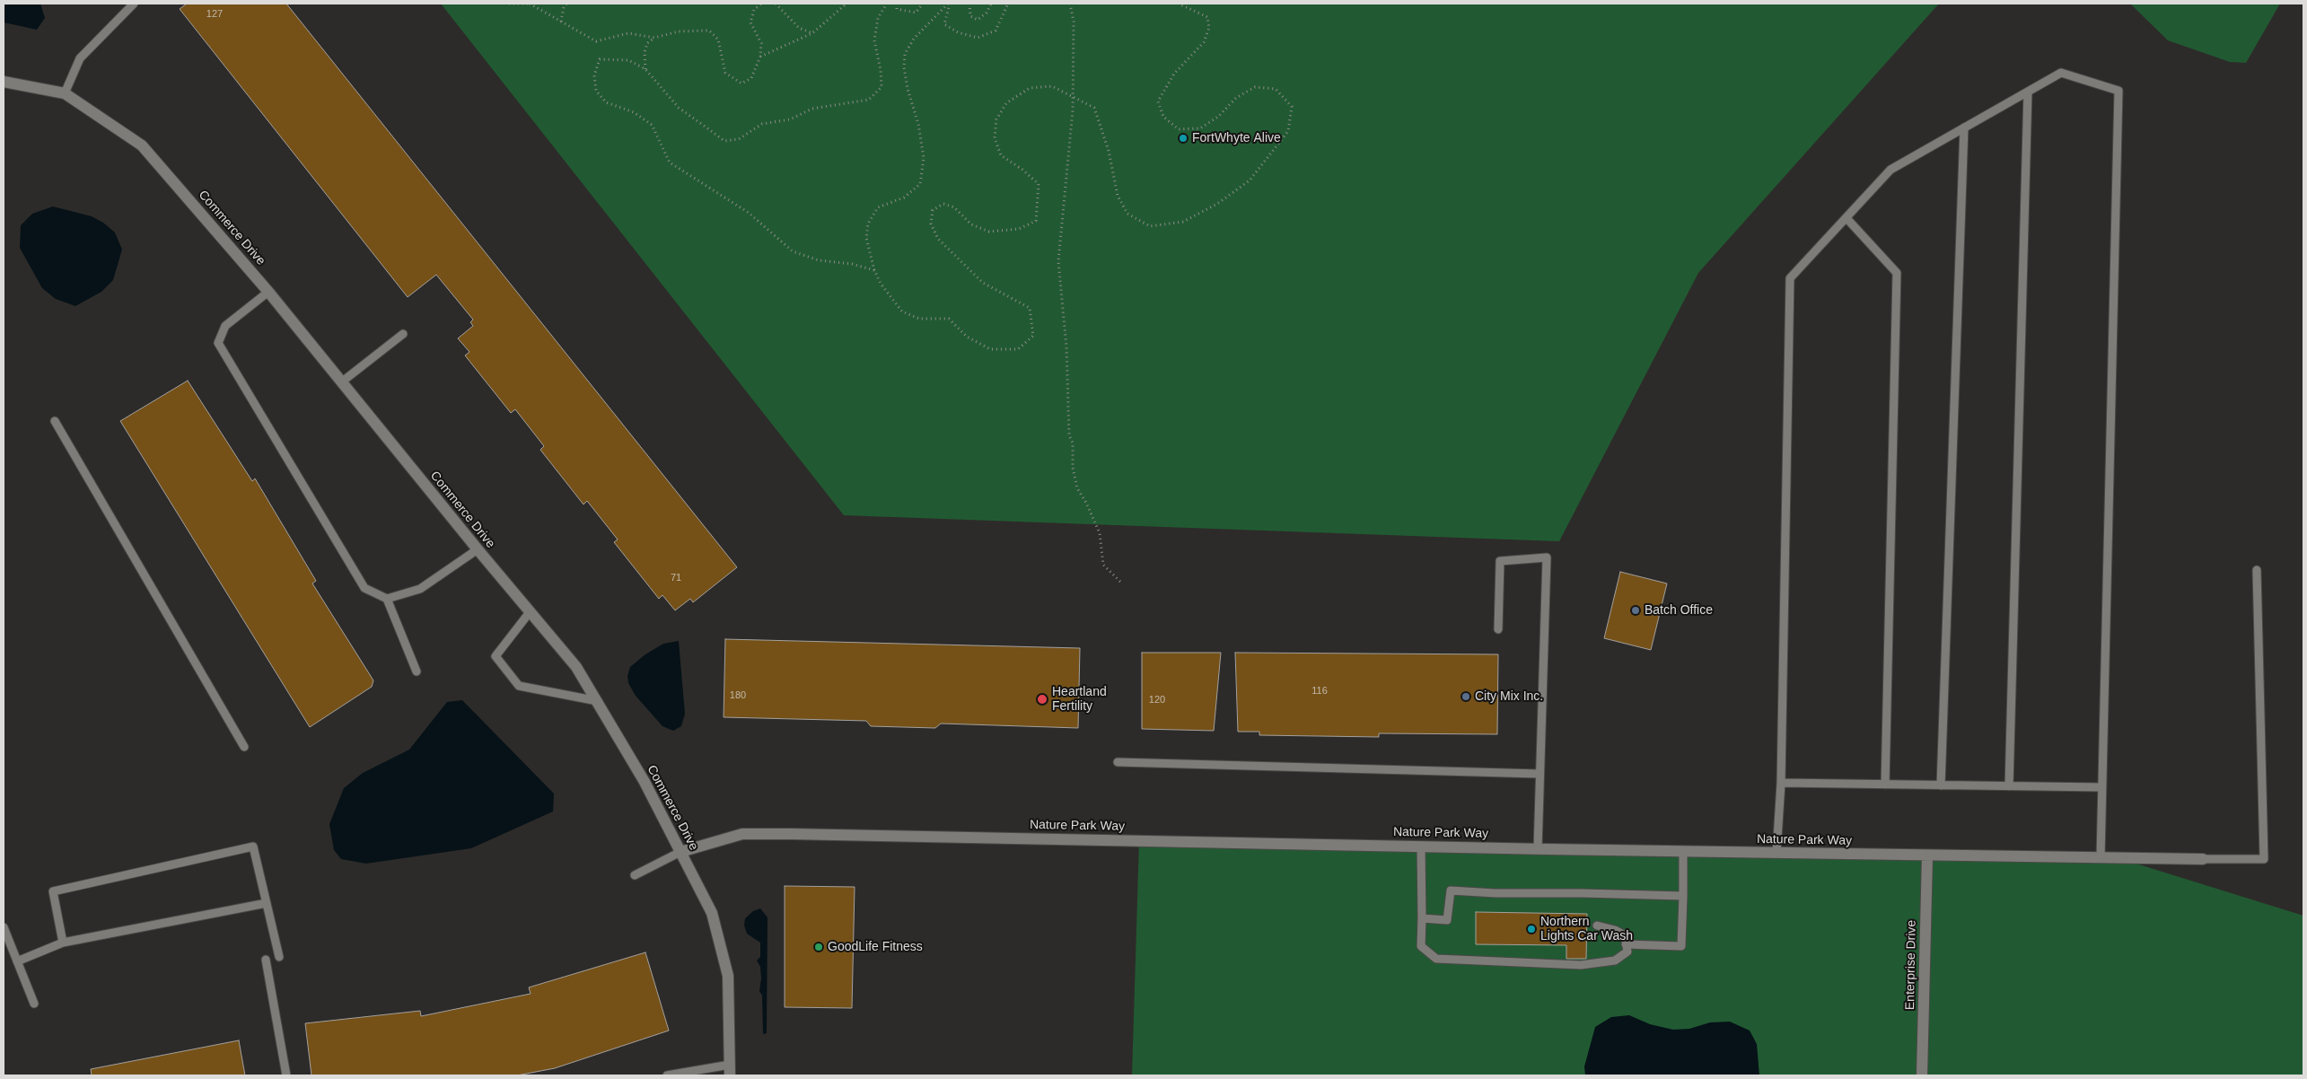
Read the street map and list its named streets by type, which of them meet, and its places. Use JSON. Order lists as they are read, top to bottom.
{
  "streets": {
    "street": ["Commerce Drive", "Nature Park Way", "Enterprise Drive"]
  },
  "crossings": [
    ["Commerce Drive", "Nature Park Way"],
    ["Nature Park Way", "Enterprise Drive"]
  ],
  "places": [
    "FortWhyte Alive",
    "Batch Office",
    "City Mix Inc.",
    "Heartland Fertility",
    "Northern Lights Car Wash",
    "GoodLife Fitness"
  ],
  "house_numbers": [
    "127",
    "71",
    "116",
    "180",
    "120"
  ]
}
